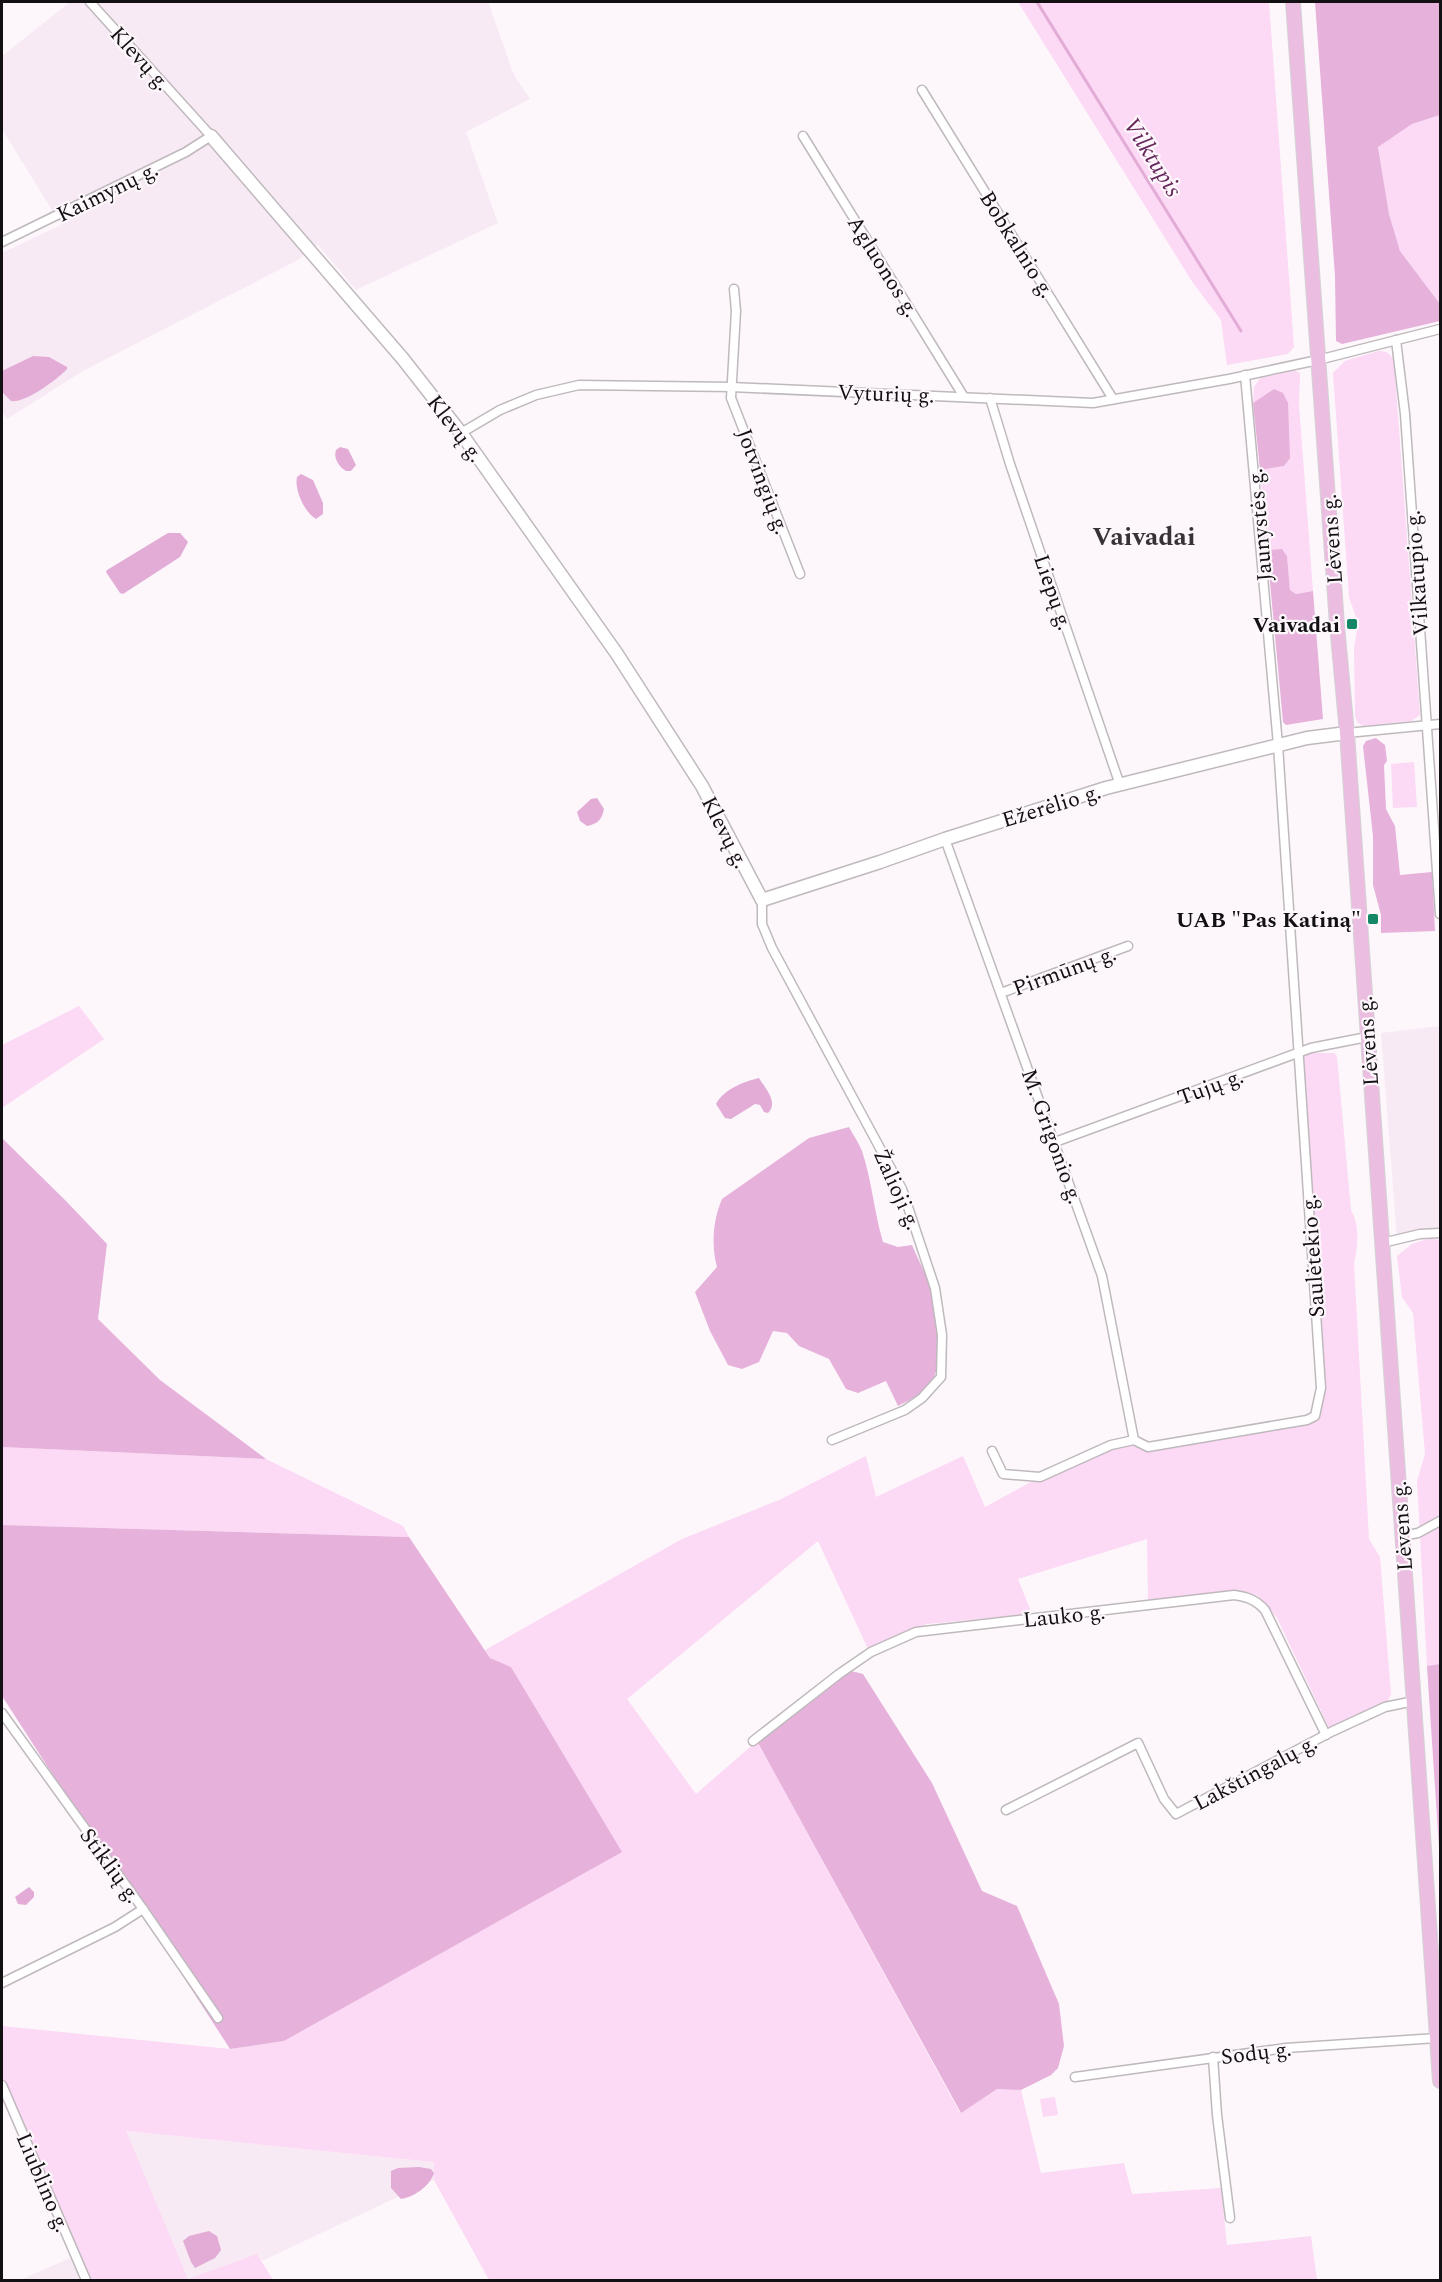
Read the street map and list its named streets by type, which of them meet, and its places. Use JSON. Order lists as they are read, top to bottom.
{
  "streets": {
    "main road": ["Klevų g.", "Lėvens g.", "Ežerėlio g."],
    "street": [
      "Kaimynų g.",
      "Bobkalnio g.",
      "Agluonos g.",
      "Vyturių g.",
      "Jotvingių g.",
      "Jaunystės g.",
      "Vilkatupio g.",
      "Liepų g.",
      "Pirmūnų g.",
      "Tujų g.",
      "M. Grigonio g.",
      "Žalioji g.",
      "Saulėtekio g.",
      "Lauko g.",
      "Lakštingalų g.",
      "Stiklių g.",
      "Sodų g.",
      "Liublino g."
    ]
  },
  "crossings": [
    ["Klevų g.", "Kaimynų g."],
    ["Klevų g.", "Vyturių g."],
    ["Klevų g.", "Ežerėlio g."],
    ["Klevų g.", "Žalioji g."],
    ["Bobkalnio g.", "Vyturių g."],
    ["Agluonos g.", "Vyturių g."],
    ["Vyturių g.", "Jotvingių g."],
    ["Vyturių g.", "Jaunystės g."],
    ["Vyturių g.", "Lėvens g."],
    ["Vyturių g.", "Vilkatupio g."],
    ["Vyturių g.", "Liepų g."],
    ["Jaunystės g.", "Ežerėlio g."],
    ["Jaunystės g.", "Saulėtekio g."],
    ["Lėvens g.", "Ežerėlio g."],
    ["Lėvens g.", "Tujų g."],
    ["Lėvens g.", "Lakštingalų g."],
    ["Lėvens g.", "Sodų g."],
    ["Liepų g.", "Ežerėlio g."],
    ["Ežerėlio g.", "M. Grigonio g."],
    ["Ežerėlio g.", "Žalioji g."],
    ["Ežerėlio g.", "Saulėtekio g."],
    ["Pirmūnų g.", "M. Grigonio g."],
    ["Tujų g.", "M. Grigonio g."],
    ["Tujų g.", "Saulėtekio g."],
    ["M. Grigonio g.", "Saulėtekio g."],
    ["Lauko g.", "Lakštingalų g."]
  ],
  "districts": ["Vaivadai"],
  "water": ["Vilktupis"],
  "places": {
    "transit": ["Vaivadai", "UAB \"Pas Katiną\""]
  }
}
